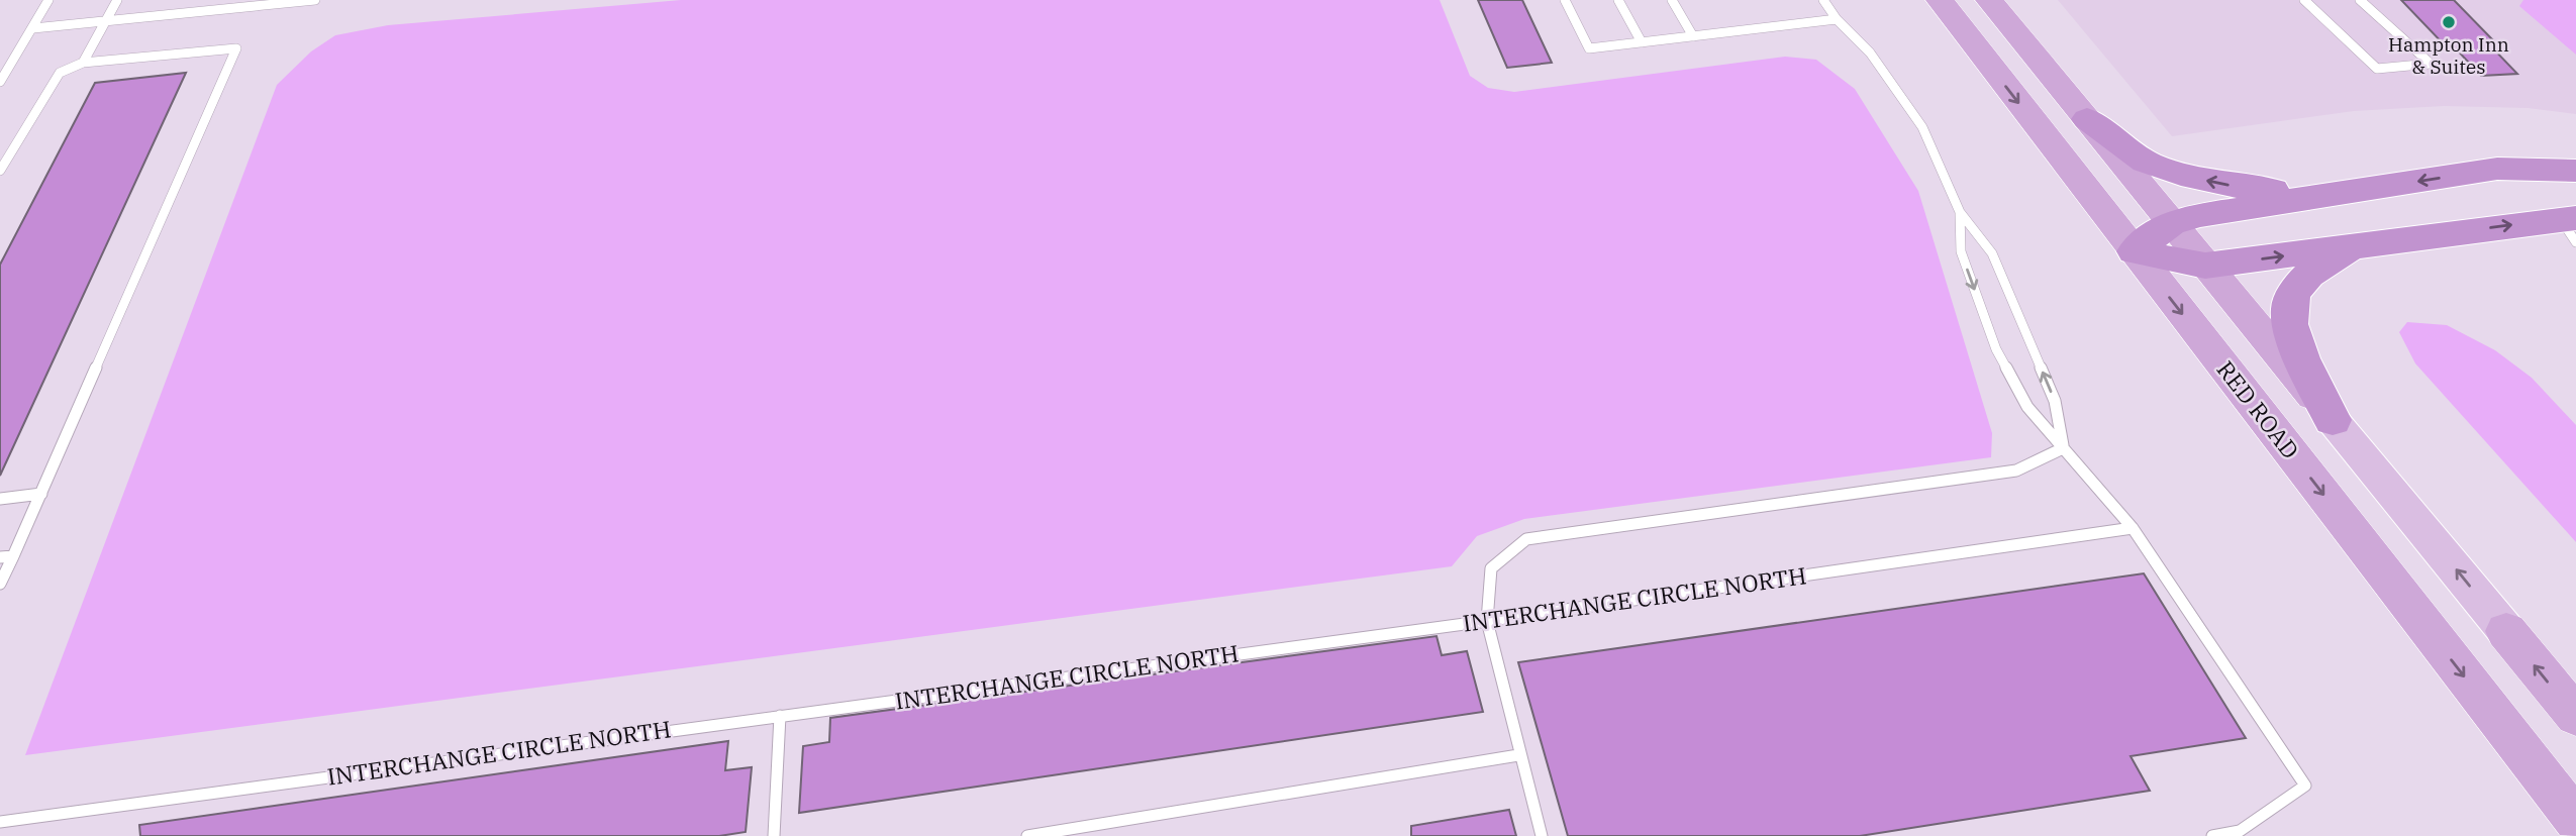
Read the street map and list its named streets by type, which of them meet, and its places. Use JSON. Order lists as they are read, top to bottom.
{
  "streets": {
    "highway": ["RED ROAD"],
    "lane": ["INTERCHANGE CIRCLE NORTH"]
  },
  "places": ["Hampton Inn & Suites"]
}
